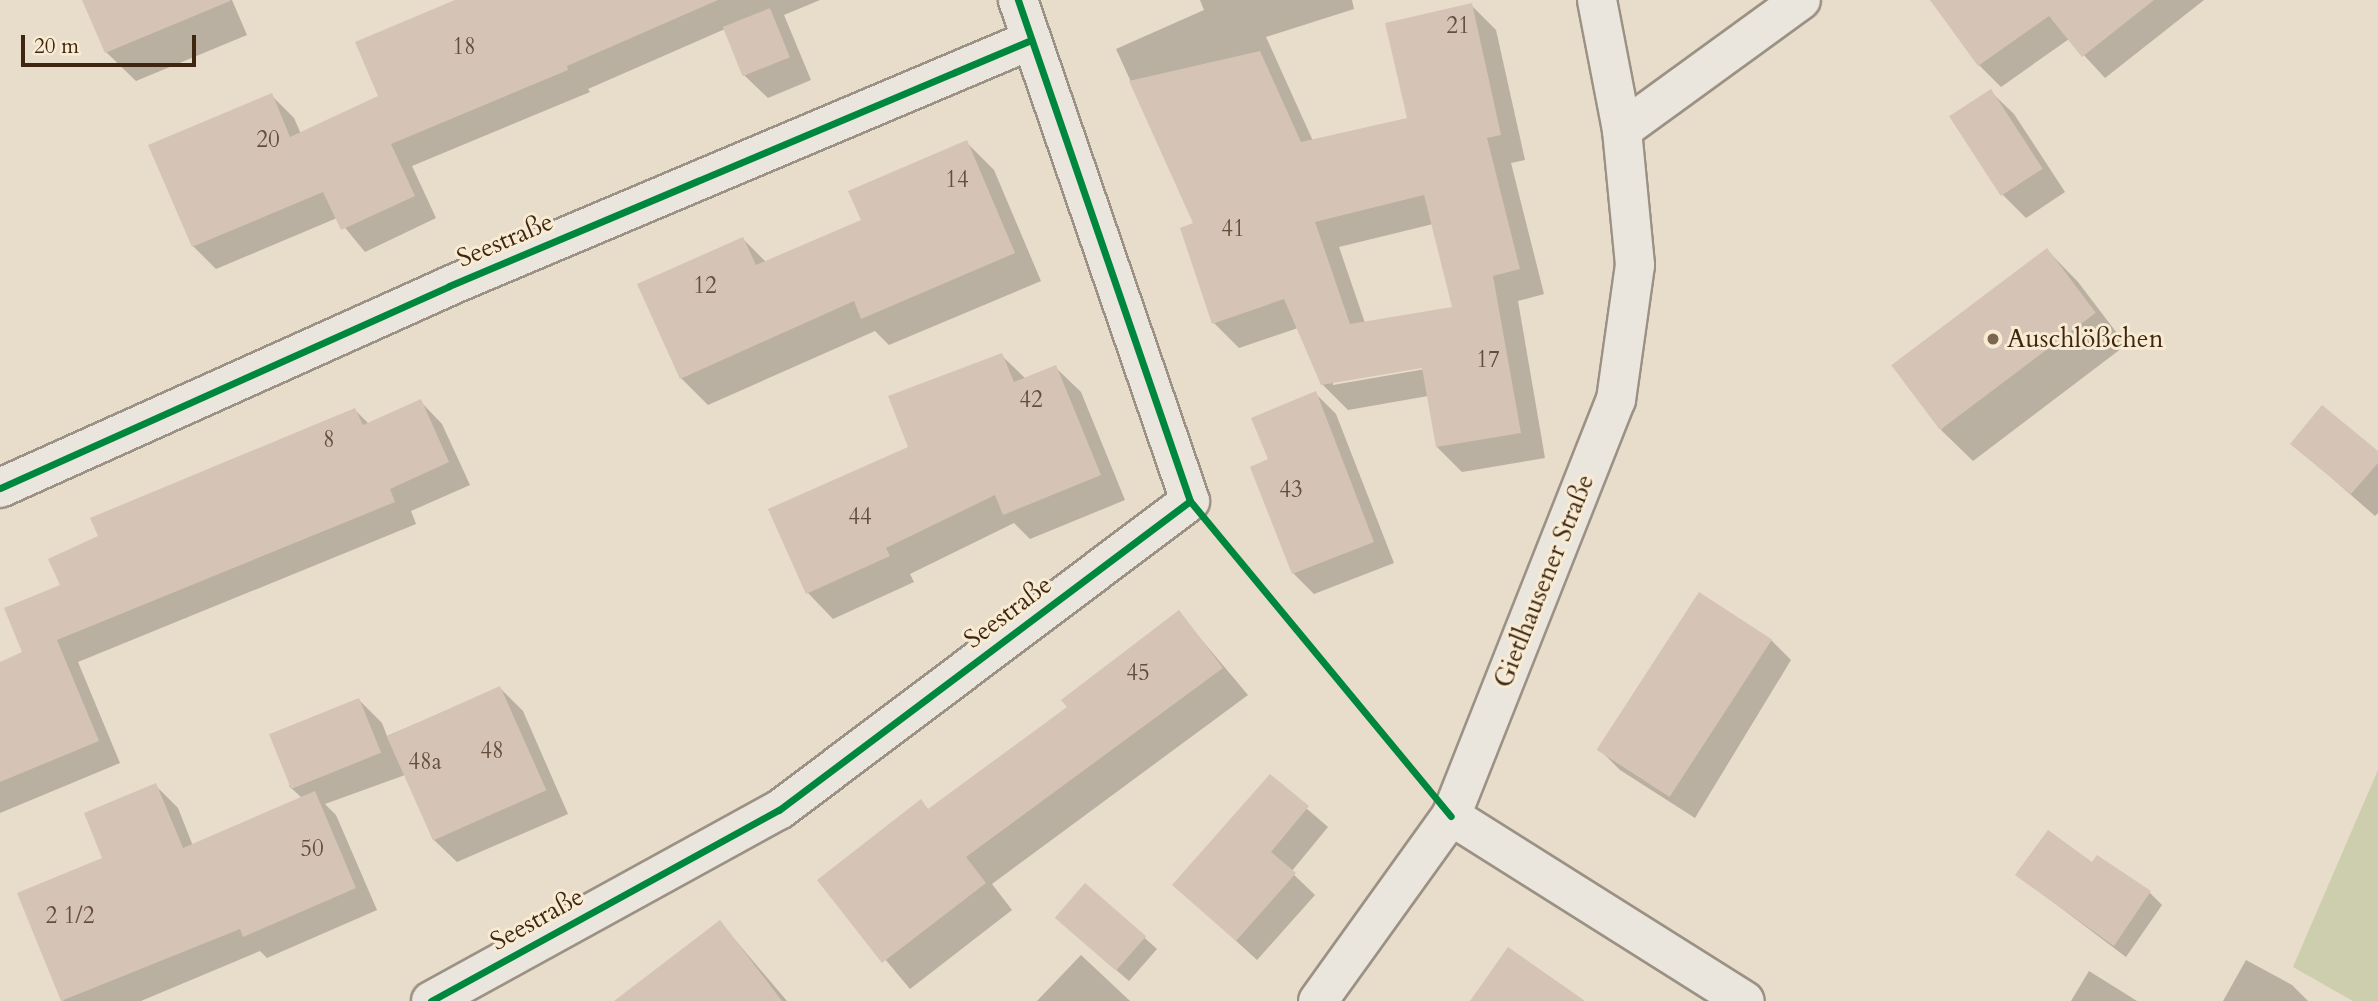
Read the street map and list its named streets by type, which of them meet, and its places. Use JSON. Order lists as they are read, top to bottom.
{
  "streets": {
    "street": ["Seestraße", "Gietlhausener Straße"]
  },
  "places": ["Auschlößchen"],
  "house_numbers": [
    "21",
    "18",
    "20",
    "14",
    "41",
    "12",
    "17",
    "42",
    "8",
    "43",
    "44",
    "45",
    "48",
    "48a",
    "50",
    "2 1/2"
  ],
  "scale_bar": "20 m"
}
